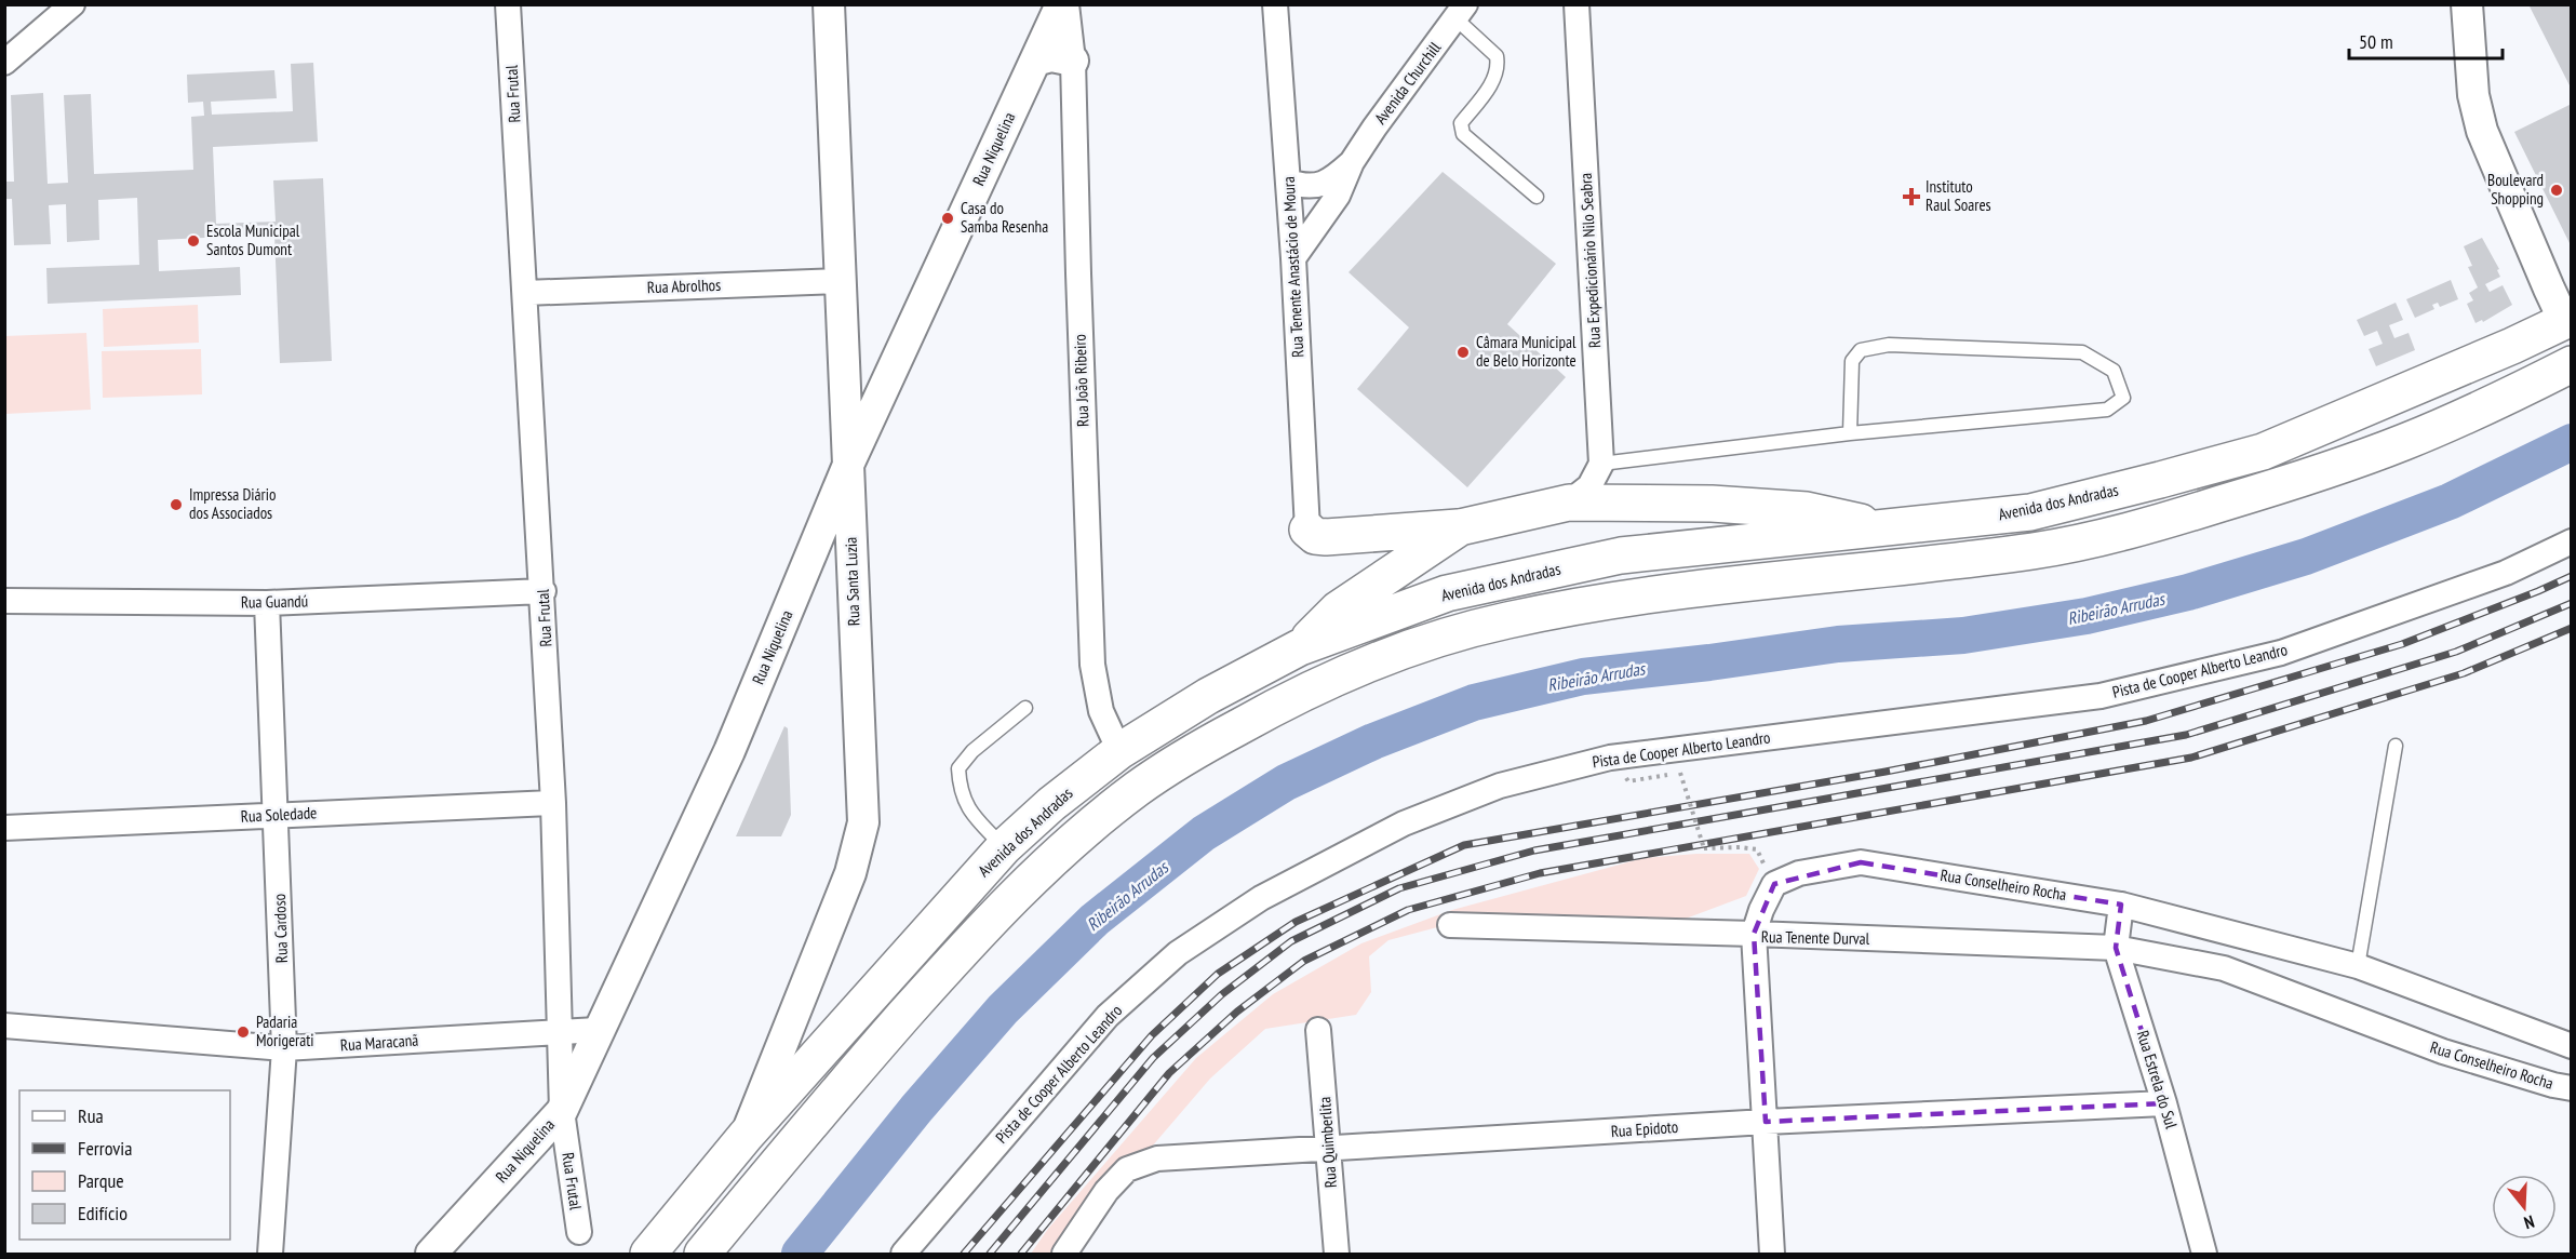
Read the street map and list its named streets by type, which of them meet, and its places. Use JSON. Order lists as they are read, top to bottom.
{
  "streets": {
    "main road": ["Avenida dos Andradas"],
    "street": [
      "Avenida Churchill",
      "Rua Frutal",
      "Rua Niquelina",
      "Rua Expedicionário Nilo Seabra",
      "Rua Tenente Anastácio de Moura",
      "Rua Abrolhos",
      "Rua João Ribeiro",
      "Rua Santa Luzia",
      "Rua Guandú",
      "Pista de Cooper Alberto Leandro",
      "Rua Soledade",
      "Rua Conselheiro Rocha",
      "Rua Cardoso",
      "Rua Tenente Durval",
      "Rua Maracanã",
      "Rua Estrela do Sul",
      "Rua Epidoto",
      "Rua Quimberlita"
    ]
  },
  "crossings": [
    ["Avenida Churchill", "Rua Tenente Anastácio de Moura"],
    ["Rua Frutal", "Rua Niquelina"],
    ["Rua Frutal", "Rua Abrolhos"],
    ["Rua Frutal", "Rua Guandú"],
    ["Rua Frutal", "Rua Soledade"],
    ["Rua Frutal", "Rua Maracanã"],
    ["Rua Niquelina", "Rua Santa Luzia"],
    ["Rua Niquelina", "Rua Maracanã"],
    ["Rua Abrolhos", "Rua Santa Luzia"],
    ["Rua João Ribeiro", "Avenida dos Andradas"],
    ["Avenida dos Andradas", "Rua Santa Luzia"],
    ["Rua Guandú", "Rua Cardoso"],
    ["Rua Soledade", "Rua Cardoso"],
    ["Rua Conselheiro Rocha", "Rua Tenente Durval"],
    ["Rua Conselheiro Rocha", "Rua Estrela do Sul"],
    ["Rua Cardoso", "Rua Maracanã"],
    ["Rua Tenente Durval", "Rua Estrela do Sul"],
    ["Rua Tenente Durval", "Rua Epidoto"],
    ["Rua Estrela do Sul", "Rua Epidoto"],
    ["Rua Epidoto", "Rua Quimberlita"]
  ],
  "water": ["Ribeirão Arrudas"],
  "places": {
    "other": [
      "Boulevard Shopping",
      "Casa do Samba Resenha",
      "Escola Municipal Santos Dumont",
      "Câmara Municipal de Belo Horizonte",
      "Impressa Diário dos Associados",
      "Padaria Morigerati"
    ],
    "health": ["Instituto Raul Soares"]
  },
  "legend": [
    "Rua",
    "Ferrovia",
    "Parque",
    "Edifício"
  ],
  "scale_bar": "50 m",
  "north": "bottom"
}
